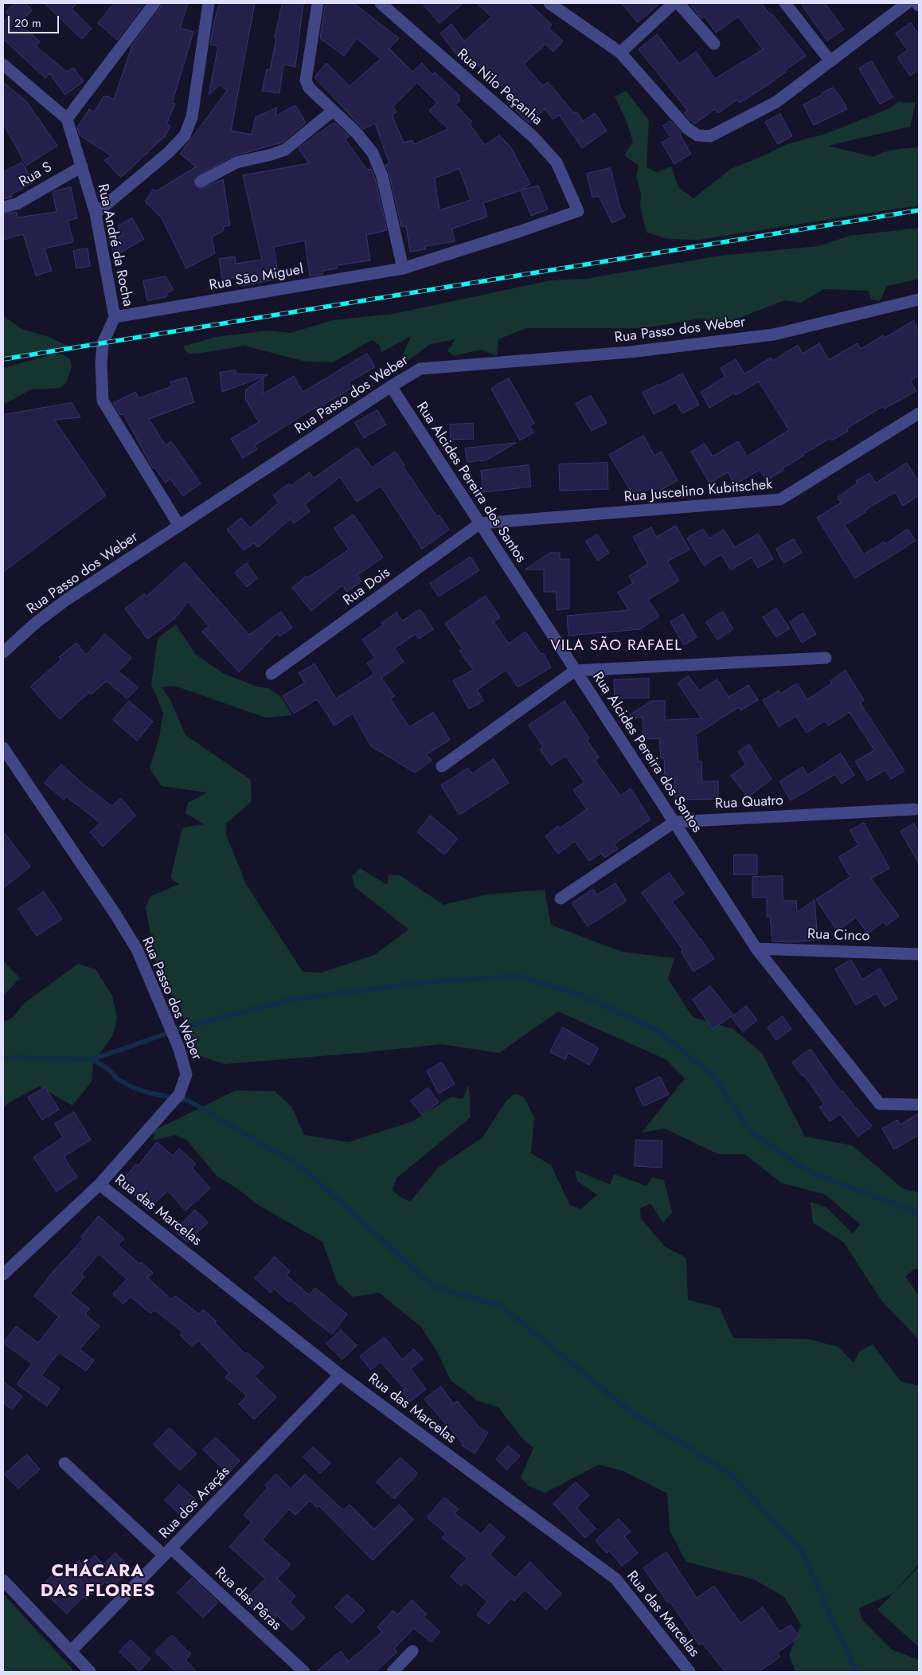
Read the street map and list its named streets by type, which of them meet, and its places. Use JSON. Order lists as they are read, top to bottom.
{
  "streets": {
    "street": [
      "Rua Nilo Peçanha",
      "Rua S",
      "Rua André da Rocha",
      "Rua São Miguel",
      "Rua Passo dos Weber",
      "Rua Alcides Pereira dos Santos",
      "Rua Juscelino Kubitschek",
      "Rua Dois",
      "Rua Quatro",
      "Rua Cinco",
      "Rua das Marcelas",
      "Rua dos Araçás",
      "Rua das Pêras"
    ]
  },
  "crossings": [
    ["Rua Nilo Peçanha", "Rua São Miguel"],
    ["Rua S", "Rua André da Rocha"],
    ["Rua André da Rocha", "Rua São Miguel"],
    ["Rua André da Rocha", "Rua Passo dos Weber"],
    ["Rua Passo dos Weber", "Rua Alcides Pereira dos Santos"],
    ["Rua Passo dos Weber", "Rua das Marcelas"],
    ["Rua Alcides Pereira dos Santos", "Rua Juscelino Kubitschek"],
    ["Rua Alcides Pereira dos Santos", "Rua Dois"],
    ["Rua Alcides Pereira dos Santos", "Rua Quatro"],
    ["Rua Alcides Pereira dos Santos", "Rua Cinco"],
    ["Rua Juscelino Kubitschek", "Rua Dois"],
    ["Rua das Marcelas", "Rua dos Araçás"],
    ["Rua dos Araçás", "Rua das Pêras"]
  ],
  "districts": ["VILA SÃO RAFAEL", "CHÁCARA DAS FLORES"],
  "scale_bar": "20 m"
}
